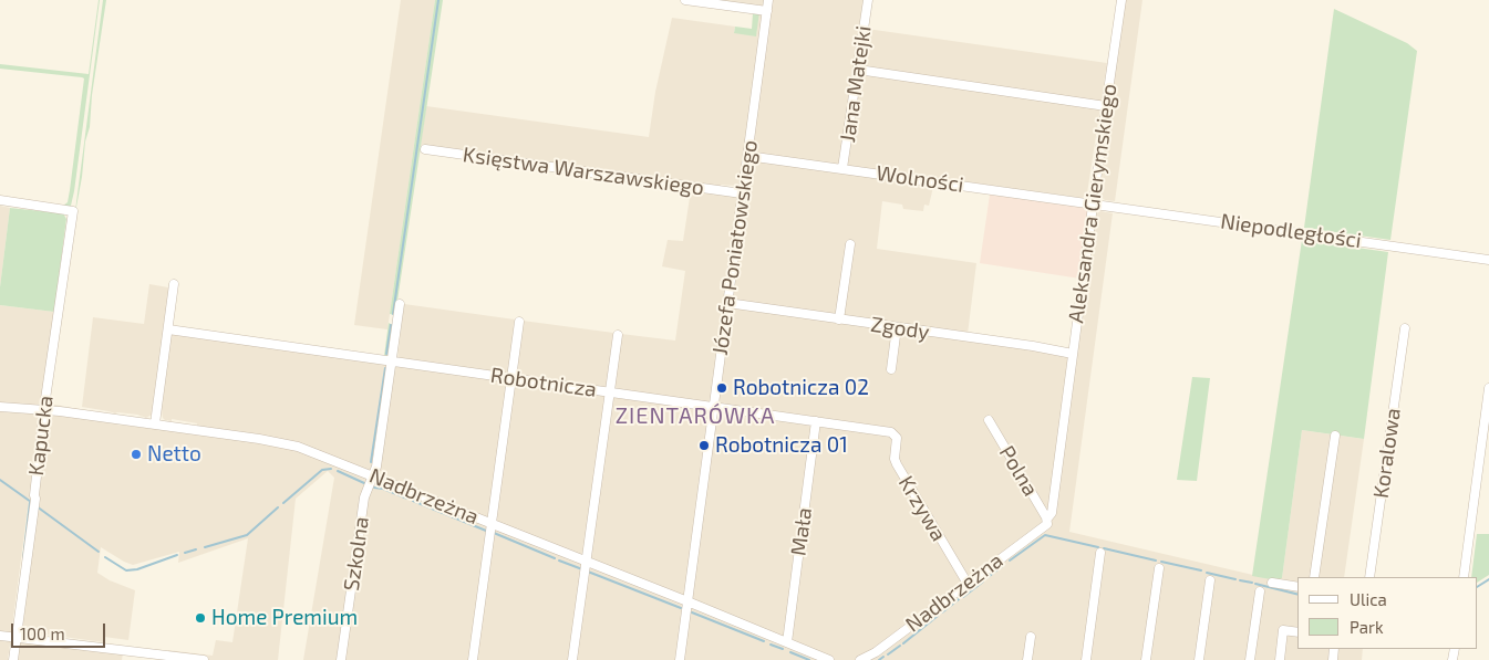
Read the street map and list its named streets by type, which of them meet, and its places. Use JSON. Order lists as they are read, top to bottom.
{
  "streets": {
    "street": [
      "Jana Matejki",
      "Księstwa Warszawskiego",
      "Wolności",
      "Aleksandra Gierymskiego",
      "Niepodległości",
      "Józefa Poniatowskiego",
      "Zgody",
      "Robotnicza",
      "Kapucka",
      "Koralowa",
      "Polna",
      "Nadbrzeżna",
      "Krzywa",
      "Mała",
      "Szkolna"
    ]
  },
  "crossings": [
    ["Jana Matejki", "Wolności"],
    ["Księstwa Warszawskiego", "Józefa Poniatowskiego"],
    ["Wolności", "Aleksandra Gierymskiego"],
    ["Wolności", "Niepodległości"],
    ["Wolności", "Józefa Poniatowskiego"],
    ["Aleksandra Gierymskiego", "Niepodległości"],
    ["Aleksandra Gierymskiego", "Zgody"],
    ["Aleksandra Gierymskiego", "Polna"],
    ["Aleksandra Gierymskiego", "Nadbrzeżna"],
    ["Józefa Poniatowskiego", "Zgody"],
    ["Józefa Poniatowskiego", "Robotnicza"],
    ["Józefa Poniatowskiego", "Nadbrzeżna"],
    ["Robotnicza", "Krzywa"],
    ["Robotnicza", "Mała"],
    ["Robotnicza", "Szkolna"],
    ["Kapucka", "Nadbrzeżna"],
    ["Polna", "Nadbrzeżna"],
    ["Nadbrzeżna", "Krzywa"],
    ["Nadbrzeżna", "Mała"],
    ["Nadbrzeżna", "Szkolna"]
  ],
  "districts": ["ZIENTARÓWKA"],
  "places": [
    "Robotnicza 02",
    "Robotnicza 01",
    "Netto",
    "Home Premium"
  ],
  "legend": ["Ulica", "Park"],
  "scale_bar": "100 m"
}
